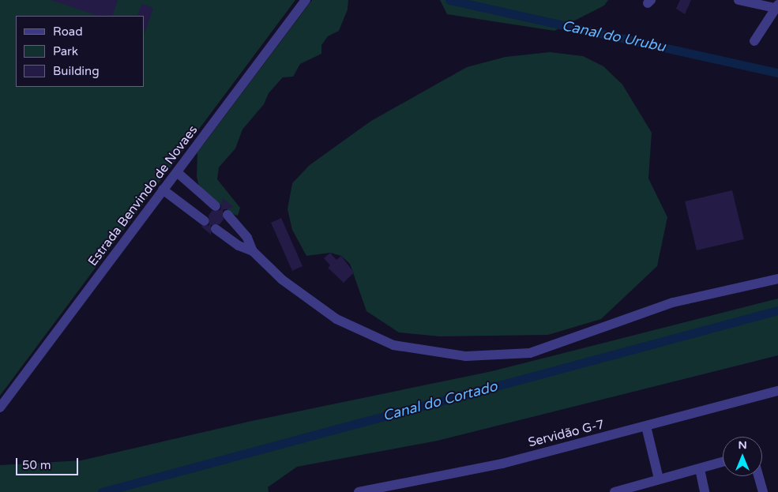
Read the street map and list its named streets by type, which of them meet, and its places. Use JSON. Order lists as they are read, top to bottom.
{
  "streets": {
    "street": ["Estrada Benvindo de Novaes", "Servidão G-7"]
  },
  "water": ["Canal do Urubu", "Canal do Cortado"],
  "legend": ["Road", "Park", "Building"],
  "scale_bar": "50 m",
  "north": "top"
}
